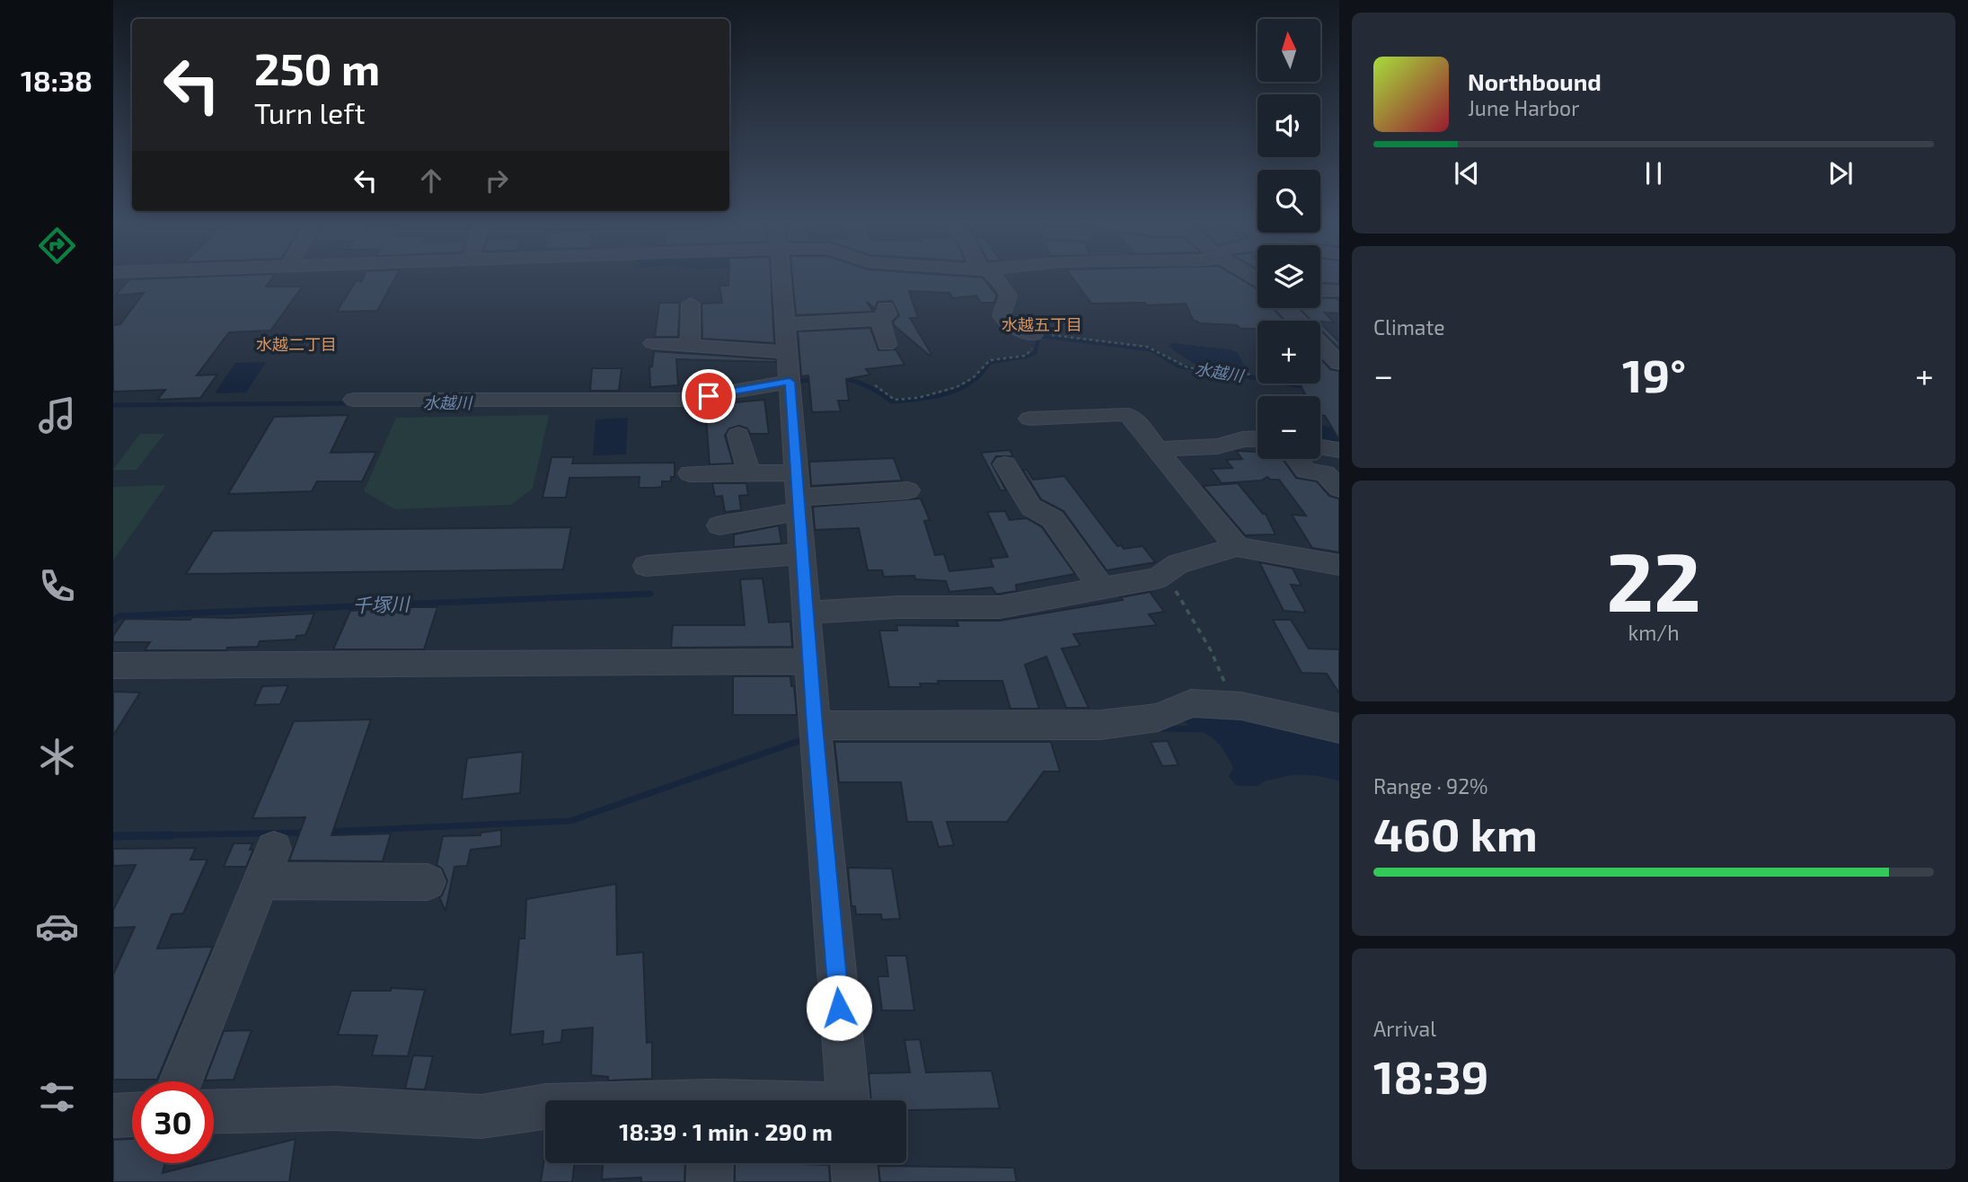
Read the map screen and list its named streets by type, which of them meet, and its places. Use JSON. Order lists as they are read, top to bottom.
{
  "districts": ["水越五丁目", "水越二丁目"],
  "water": ["水越川", "千塚川"],
  "north": "top",
  "page": {
    "tabs": "18:38",
    "map_buttons": ["+", "−"],
    "turn": ["250 m", "Turn left"],
    "song": ["Northbound", "June Harbor"],
    "tile": [
      "Climate",
      ["22", "km/h"],
      ["Range · 92%", "460 km"],
      ["Arrival", "18:39"]
    ],
    "heat": ["−", "19°", "+"],
    "limit": "30",
    "trip": "18:39 · 1 min · 290 m"
  }
}
